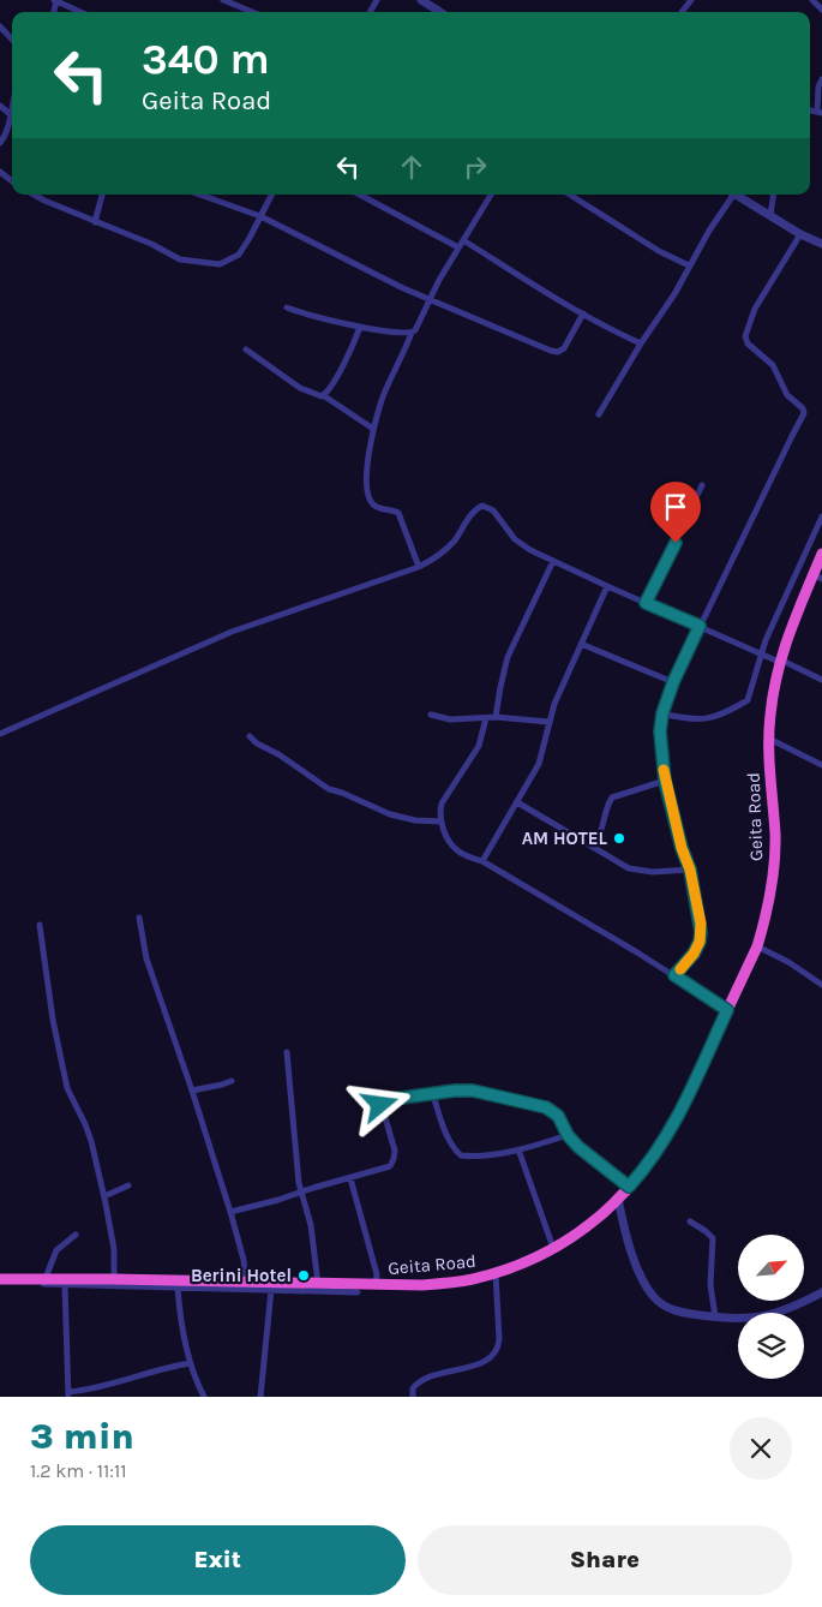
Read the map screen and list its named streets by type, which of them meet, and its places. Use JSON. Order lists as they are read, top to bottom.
{
  "streets": {
    "highway": ["Geita Road"]
  },
  "places": ["AM HOTEL", "Berini Hotel"],
  "north": "top right",
  "page": {
    "turn": ["340 m", "Geita Road"],
    "heading": ["3 min", "1.2 km · 11:11"],
    "buttons": ["Exit", "Share"]
  }
}
